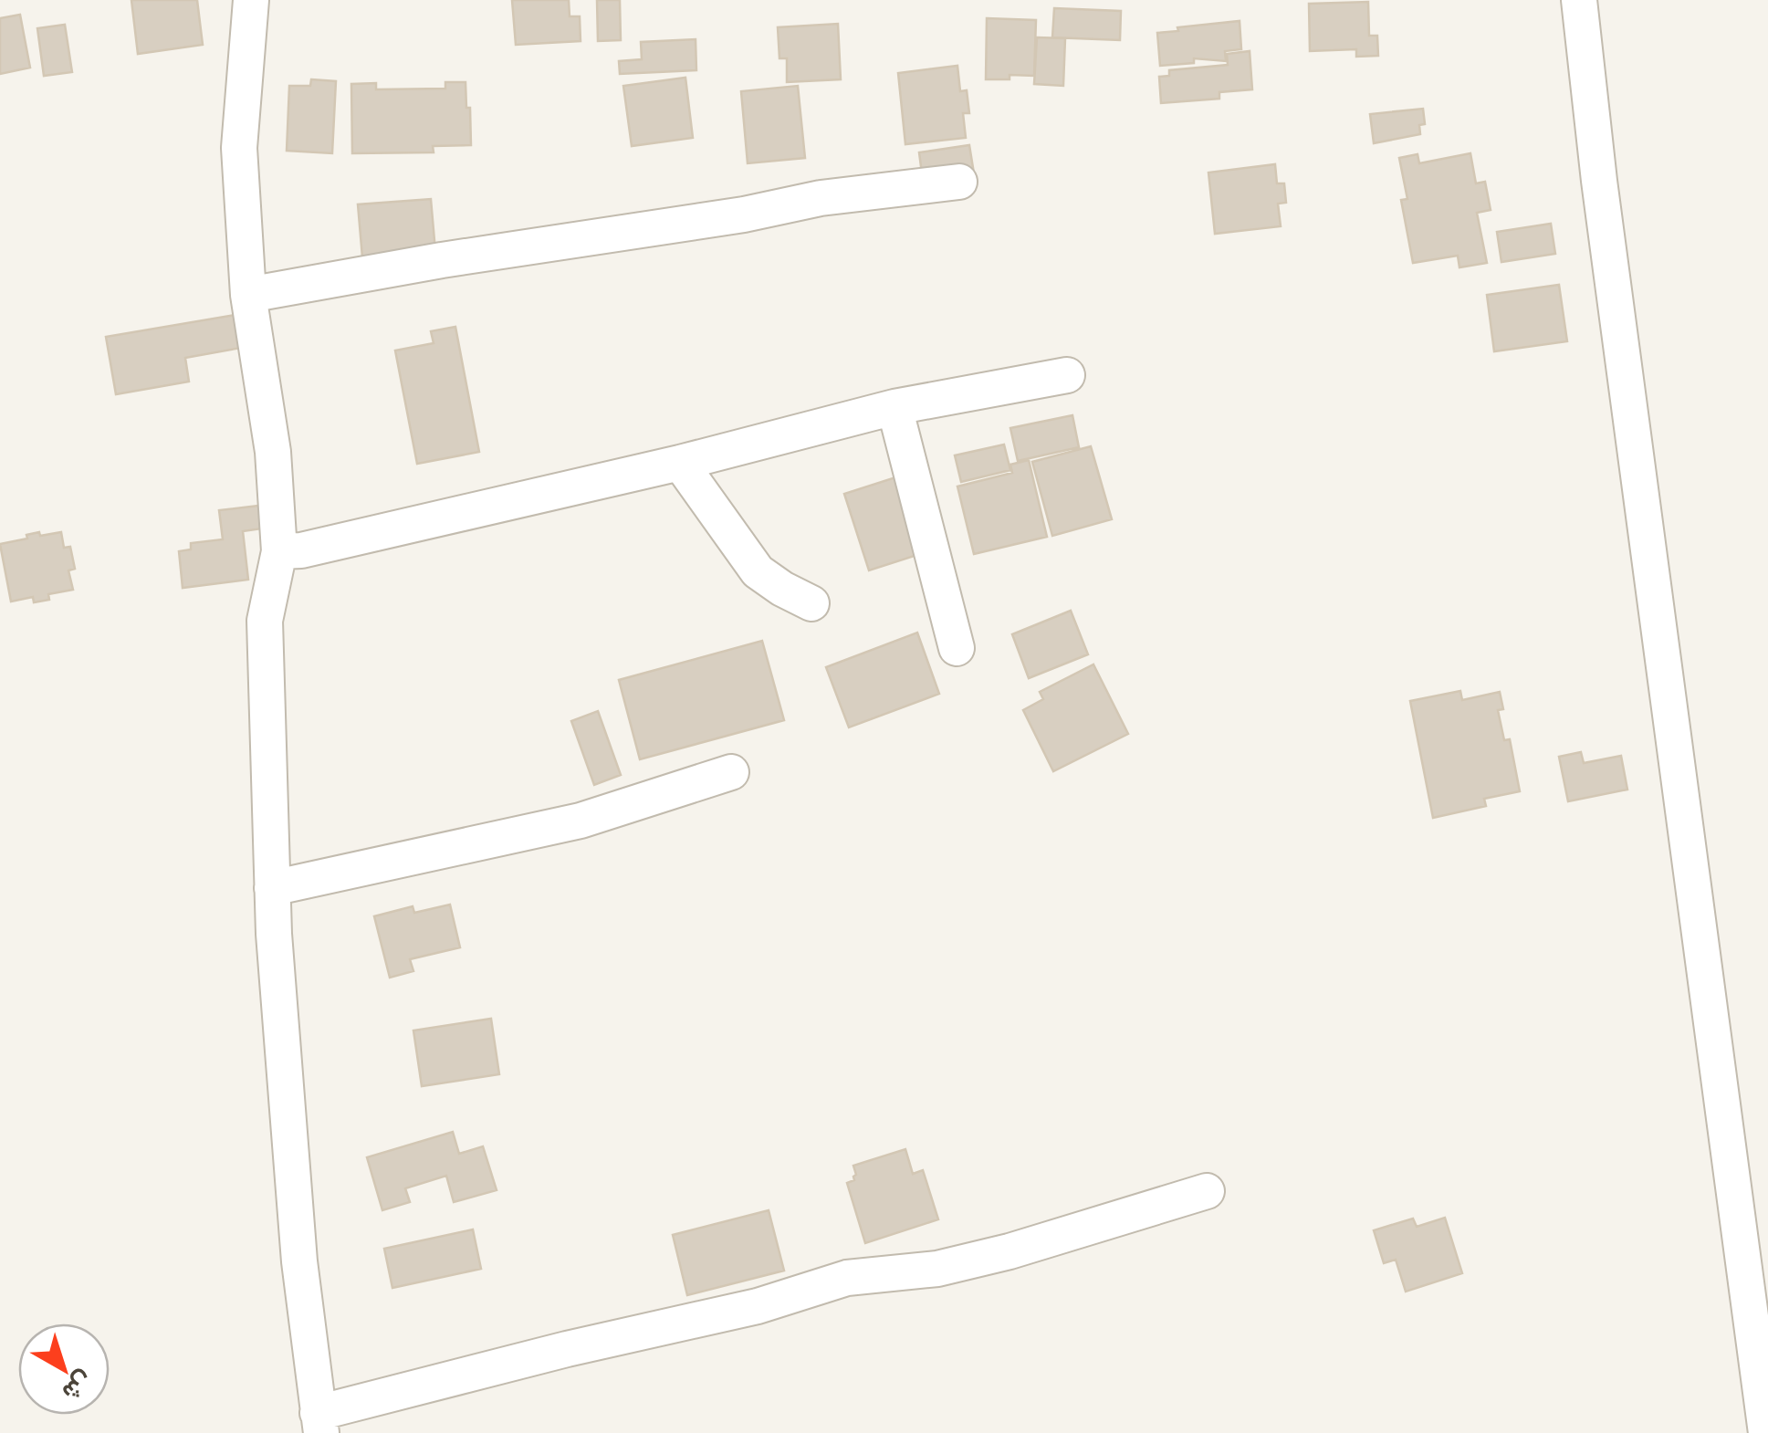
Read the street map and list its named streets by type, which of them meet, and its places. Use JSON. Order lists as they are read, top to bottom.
{
  "north": "bottom right"
}
